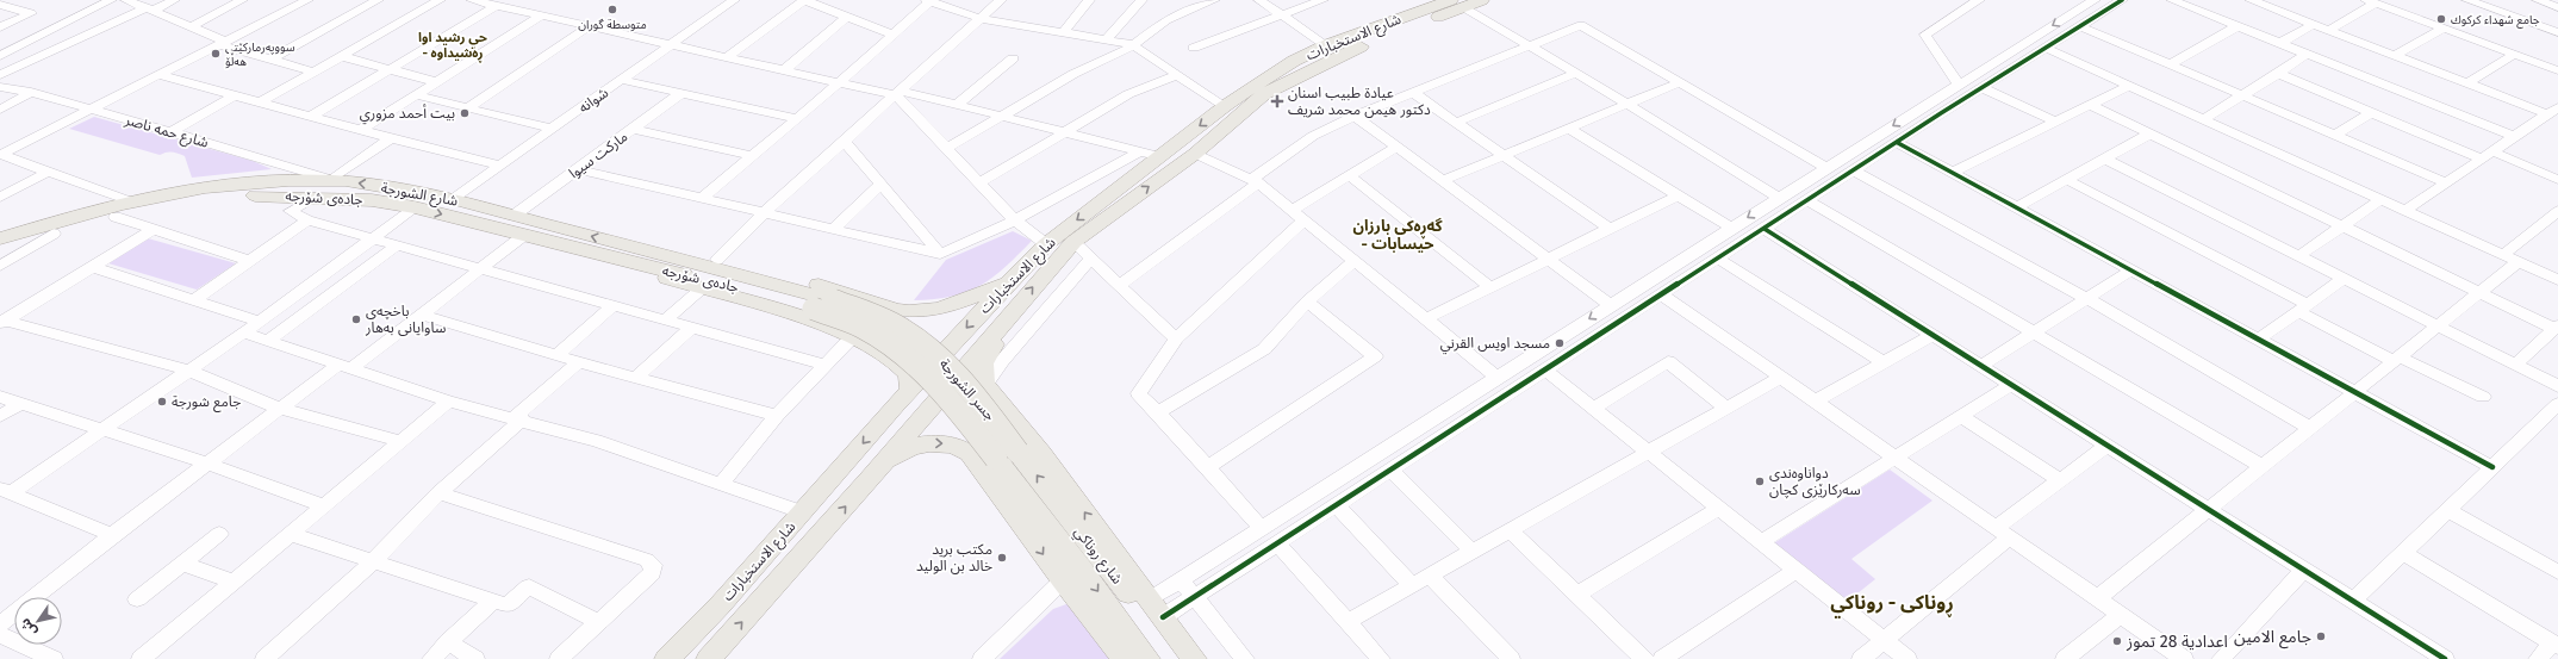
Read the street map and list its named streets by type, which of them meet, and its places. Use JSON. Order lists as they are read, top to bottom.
{
  "streets": {
    "main road": [
      "شارع الاستخبارات",
      "شارع الشورجة",
      "جادەی شۆرجە",
      "جسر الشورجة",
      "شارع روناكي"
    ],
    "street": ["شوانە", "شارع حمه ناصر", "مارکت سیوا"]
  },
  "crossings": [
    ["شوانە", "شارع الشورجة"],
    ["شارع حمه ناصر", "شارع الشورجة"],
    ["مارکت سیوا", "شارع الشورجة"],
    ["شارع الشورجة", "جسر الشورجة"],
    ["جادەی شۆرجە", "جسر الشورجة"],
    ["جسر الشورجة", "شارع روناكي"]
  ],
  "districts": ["حي رشيد اوا - ڕەشیداوە", "گەڕەکی بارزان - حیسابات", "ڕوناکی - روناكي"],
  "places": {
    "other": [
      "متوسطة گوران",
      "جامع شهداء كركوك",
      "سووپەرمارکێتی هەڵۆ",
      "بيت أحمد مزوري",
      "باخچەی ساوایانی بەهار",
      "مسجد اويس القرني",
      "جامع شورجة",
      "دواناوەندى سەركارێزى كچان",
      "مكتب بريد خالد بن الوليد",
      "جامع الامين",
      "اعدادية 28 تموز"
    ],
    "health": ["عيادة طبيب اسنان دكتور هيمن محمد شريف"]
  },
  "north": "bottom left"
}
